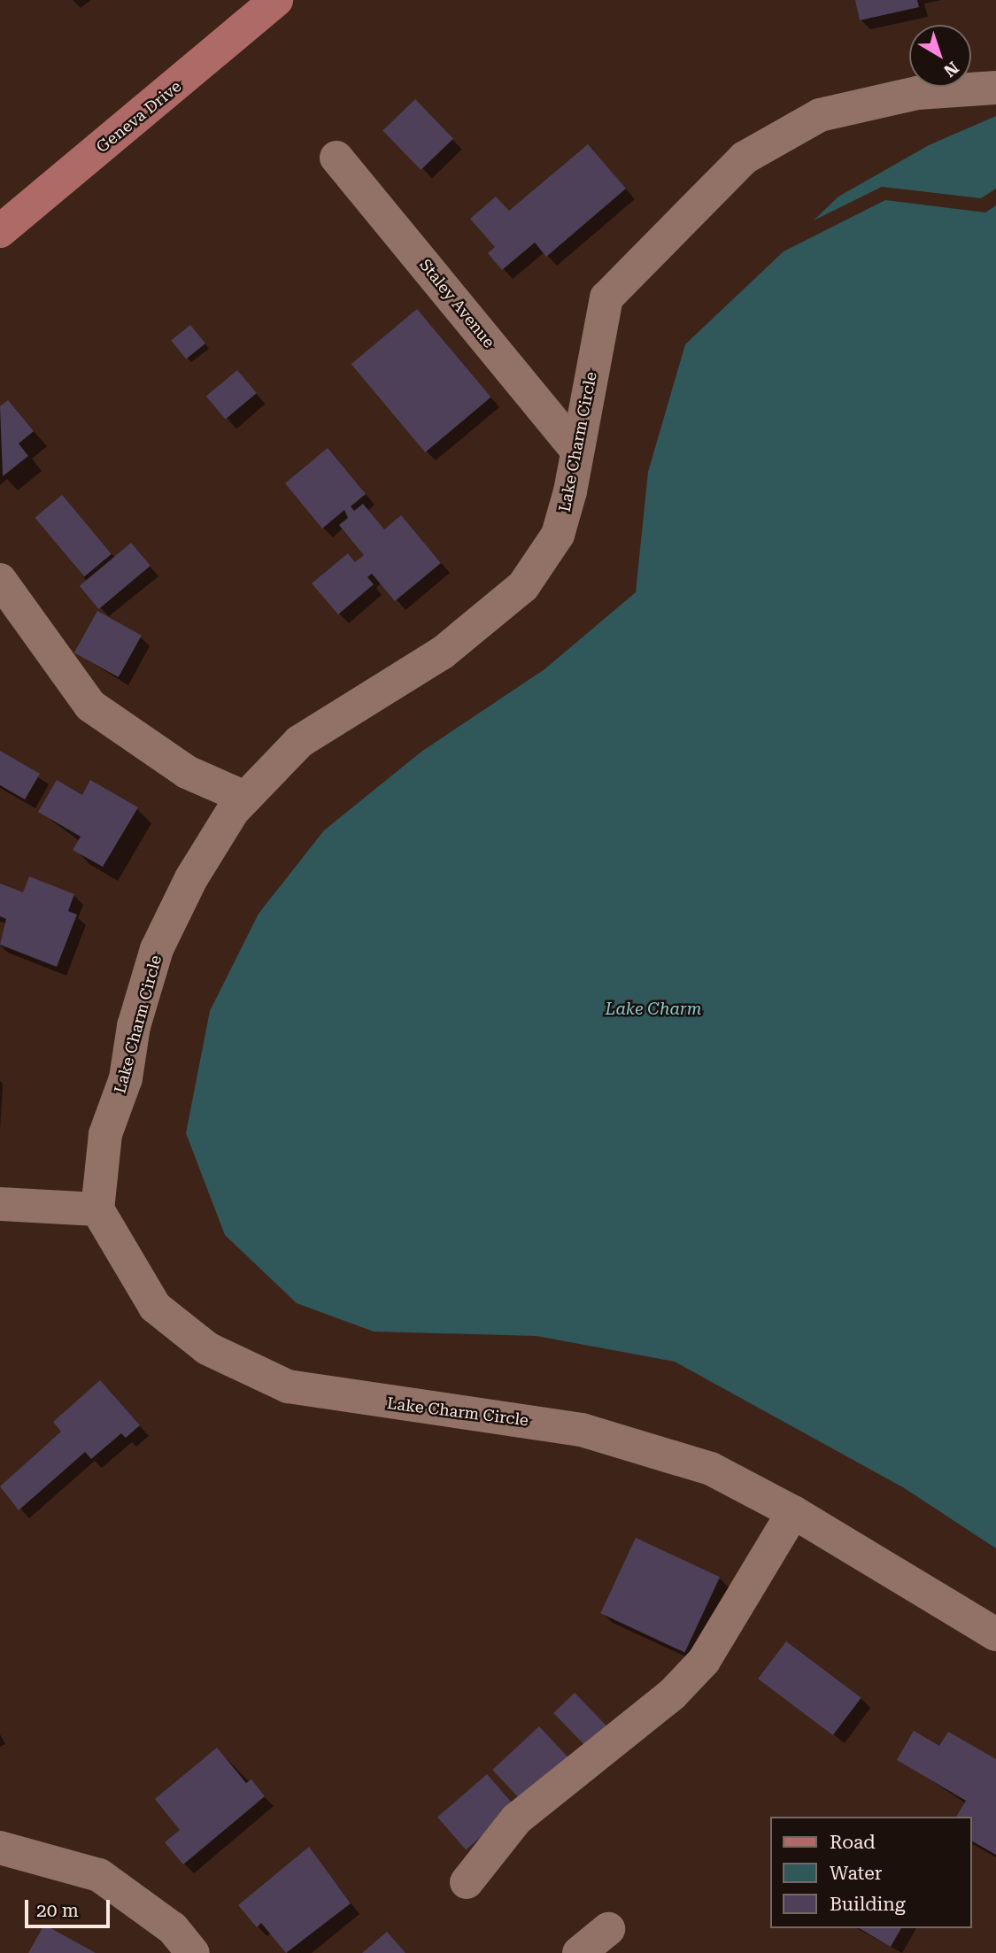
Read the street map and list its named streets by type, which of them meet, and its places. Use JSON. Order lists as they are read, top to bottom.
{
  "streets": {
    "main road": ["Geneva Drive"],
    "street": ["Staley Avenue", "Lake Charm Circle"]
  },
  "crossings": [
    ["Staley Avenue", "Lake Charm Circle"]
  ],
  "water": ["Lake Charm"],
  "legend": ["Road", "Water", "Building"],
  "scale_bar": "20 m",
  "north": "bottom right"
}
